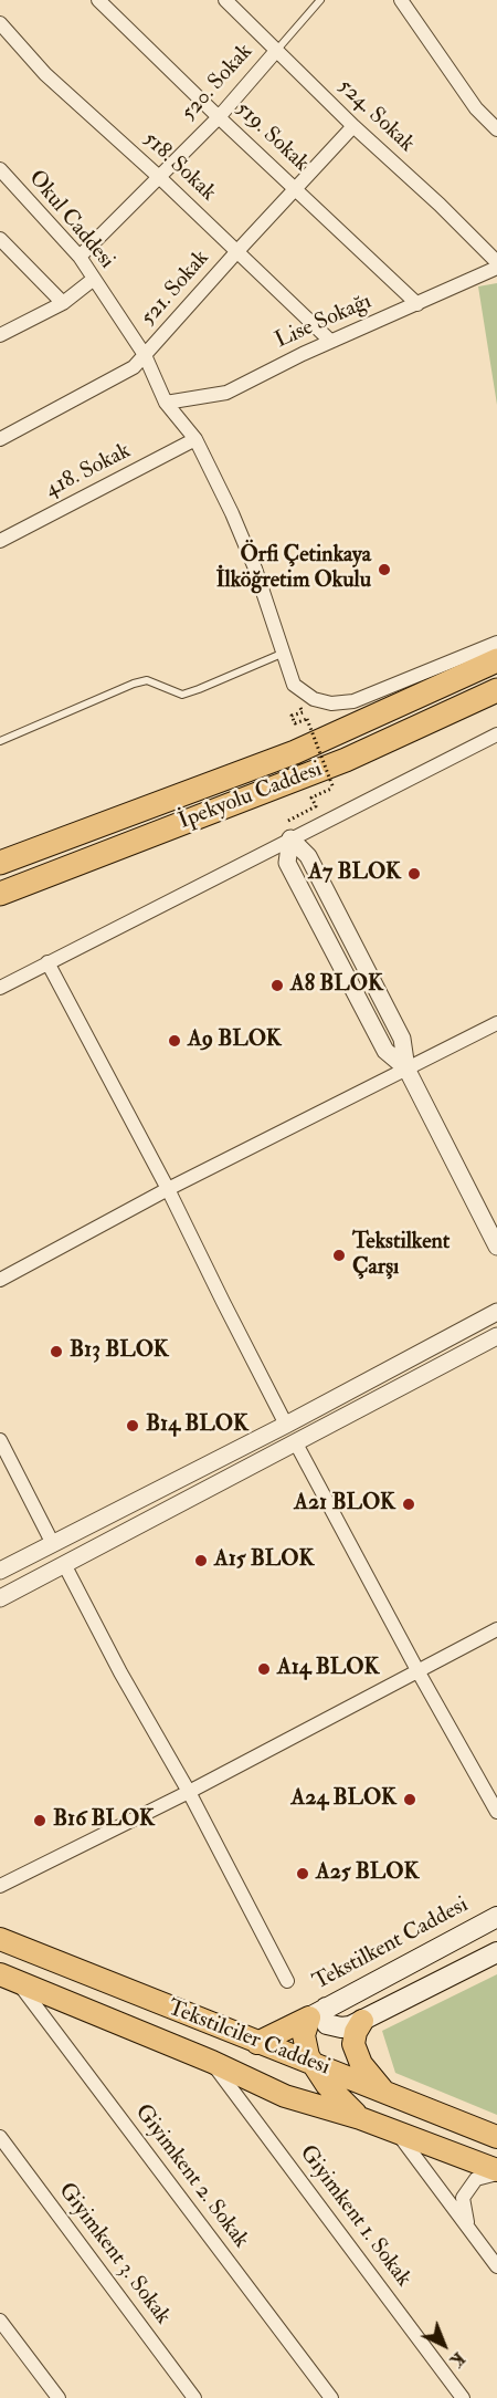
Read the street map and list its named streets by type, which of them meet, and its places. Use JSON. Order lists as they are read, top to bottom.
{
  "streets": {
    "highway": ["İpekyolu Caddesi"],
    "main road": ["Tekstilkent Caddesi", "Tekstilciler Caddesi"],
    "street": [
      "520. Sokak",
      "524. Sokak",
      "519. Sokak",
      "518. Sokak",
      "Okul Caddesi",
      "521. Sokak",
      "Lise Sokağı",
      "418. Sokak",
      "Giyimkent 2. Sokak",
      "Giyimkent 1. Sokak",
      "Giyimkent 3. Sokak"
    ]
  },
  "crossings": [
    ["520. Sokak", "524. Sokak"],
    ["520. Sokak", "519. Sokak"],
    ["520. Sokak", "518. Sokak"],
    ["520. Sokak", "Okul Caddesi"],
    ["524. Sokak", "521. Sokak"],
    ["519. Sokak", "521. Sokak"],
    ["519. Sokak", "Lise Sokağı"],
    ["518. Sokak", "521. Sokak"],
    ["518. Sokak", "Lise Sokağı"],
    ["Okul Caddesi", "521. Sokak"],
    ["Okul Caddesi", "Lise Sokağı"],
    ["Okul Caddesi", "418. Sokak"],
    ["Tekstilciler Caddesi", "Giyimkent 2. Sokak"],
    ["Tekstilciler Caddesi", "Giyimkent 1. Sokak"]
  ],
  "places": [
    "Örfi Çetinkaya İlköğretim Okulu",
    "A7 BLOK",
    "A8 BLOK",
    "A9 BLOK",
    "Tekstilkent Çarşı",
    "B13 BLOK",
    "B14 BLOK",
    "A21 BLOK",
    "A15 BLOK",
    "A14 BLOK",
    "A24 BLOK",
    "B16 BLOK",
    "A25 BLOK"
  ],
  "north": "bottom right"
}
